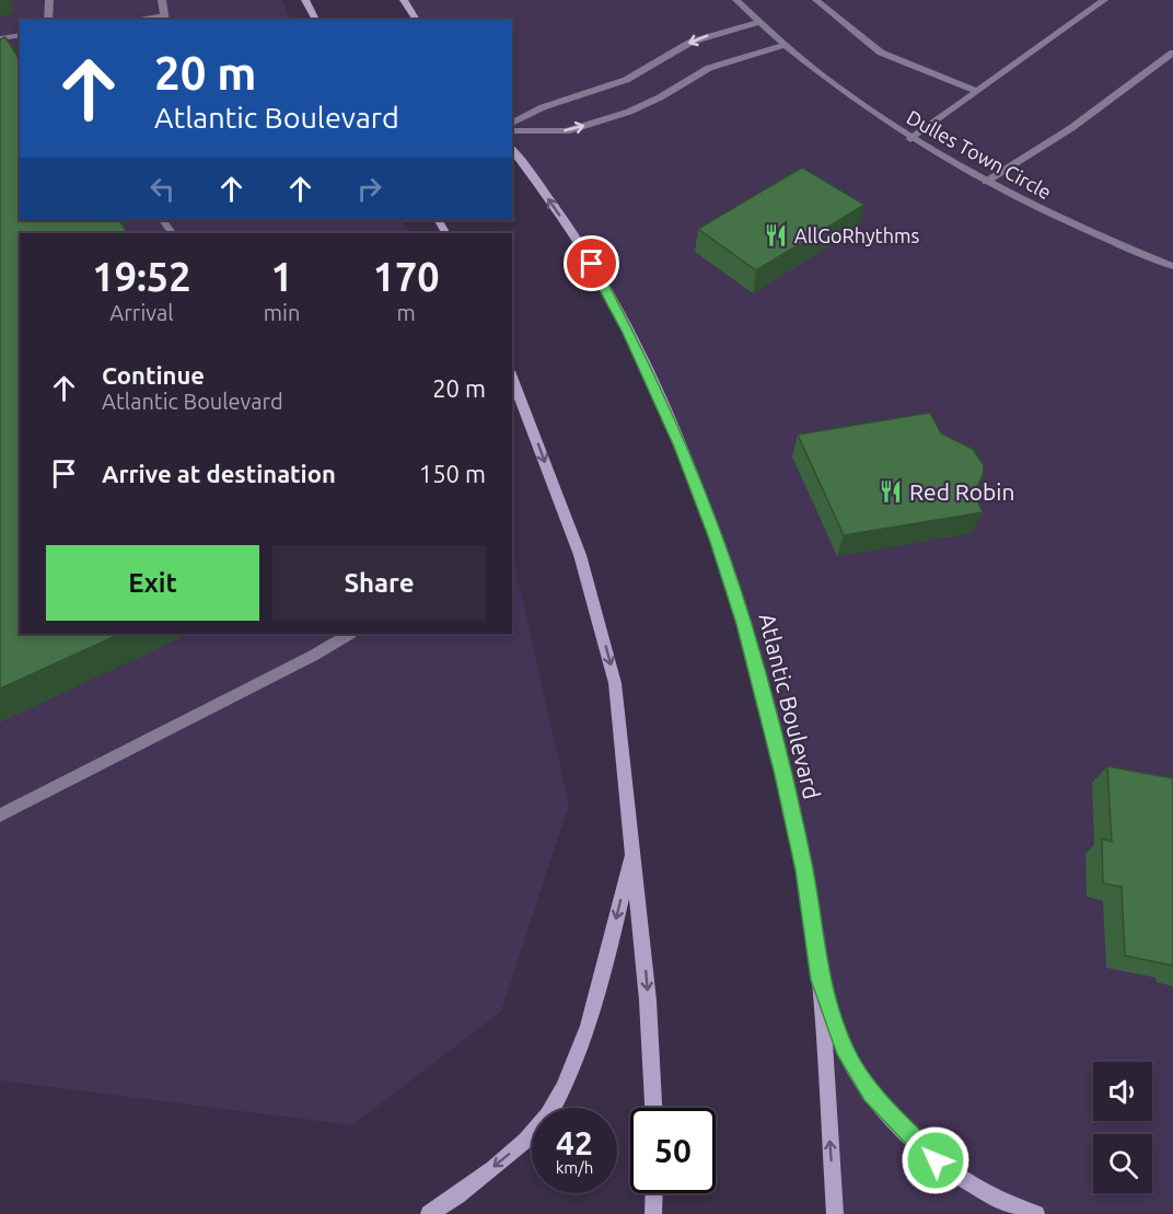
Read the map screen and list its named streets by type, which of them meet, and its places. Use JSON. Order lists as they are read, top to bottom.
{
  "streets": {
    "main road": ["Atlantic Boulevard"],
    "street": ["Dulles Town Circle"]
  },
  "one_way": ["Atlantic Boulevard"],
  "places": {
    "restaurant": ["AllGoRhythms", "Red Robin"]
  },
  "page": {
    "turn": ["20 m", "Atlantic Boulevard"],
    "eta": [
      "19:52",
      "Arrival",
      "1",
      "min",
      "170",
      "m"
    ],
    "list": [
      {
        "name": "Continue",
        "note": "Atlantic Boulevard",
        "value": "20 m"
      },
      {
        "name": "Arrive at destination",
        "value": "150 m"
      }
    ],
    "buttons": ["Exit", "Share"],
    "speed": "42 km/h",
    "limit": "50"
  }
}
